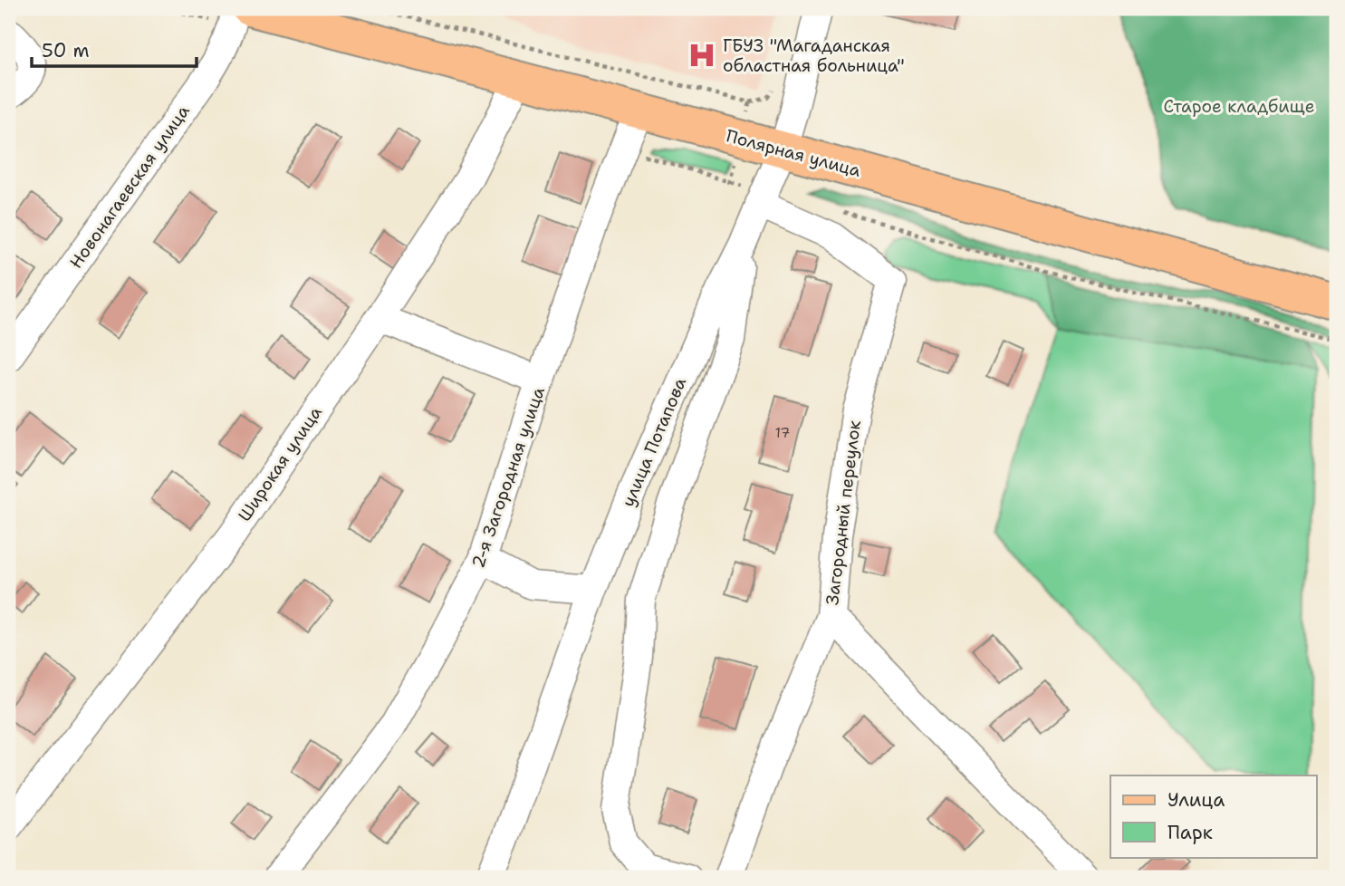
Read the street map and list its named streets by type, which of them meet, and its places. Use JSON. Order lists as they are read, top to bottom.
{
  "streets": {
    "main road": ["Полярная улица"],
    "street": [
      "Новонагаевская улица",
      "улица Потапова",
      "Широкая улица",
      "2-я Загородная улица",
      "Загородный переулок"
    ]
  },
  "crossings": [
    ["Полярная улица", "улица Потапова"],
    ["Полярная улица", "Широкая улица"],
    ["Полярная улица", "2-я Загородная улица"],
    ["улица Потапова", "Загородный переулок"]
  ],
  "parks": ["Старое кладбище"],
  "places": {
    "hospital": ["ГБУЗ \"Магаданская областная больница\""]
  },
  "house_numbers": ["17"],
  "legend": ["Улица", "Парк"],
  "scale_bar": "50 m"
}
